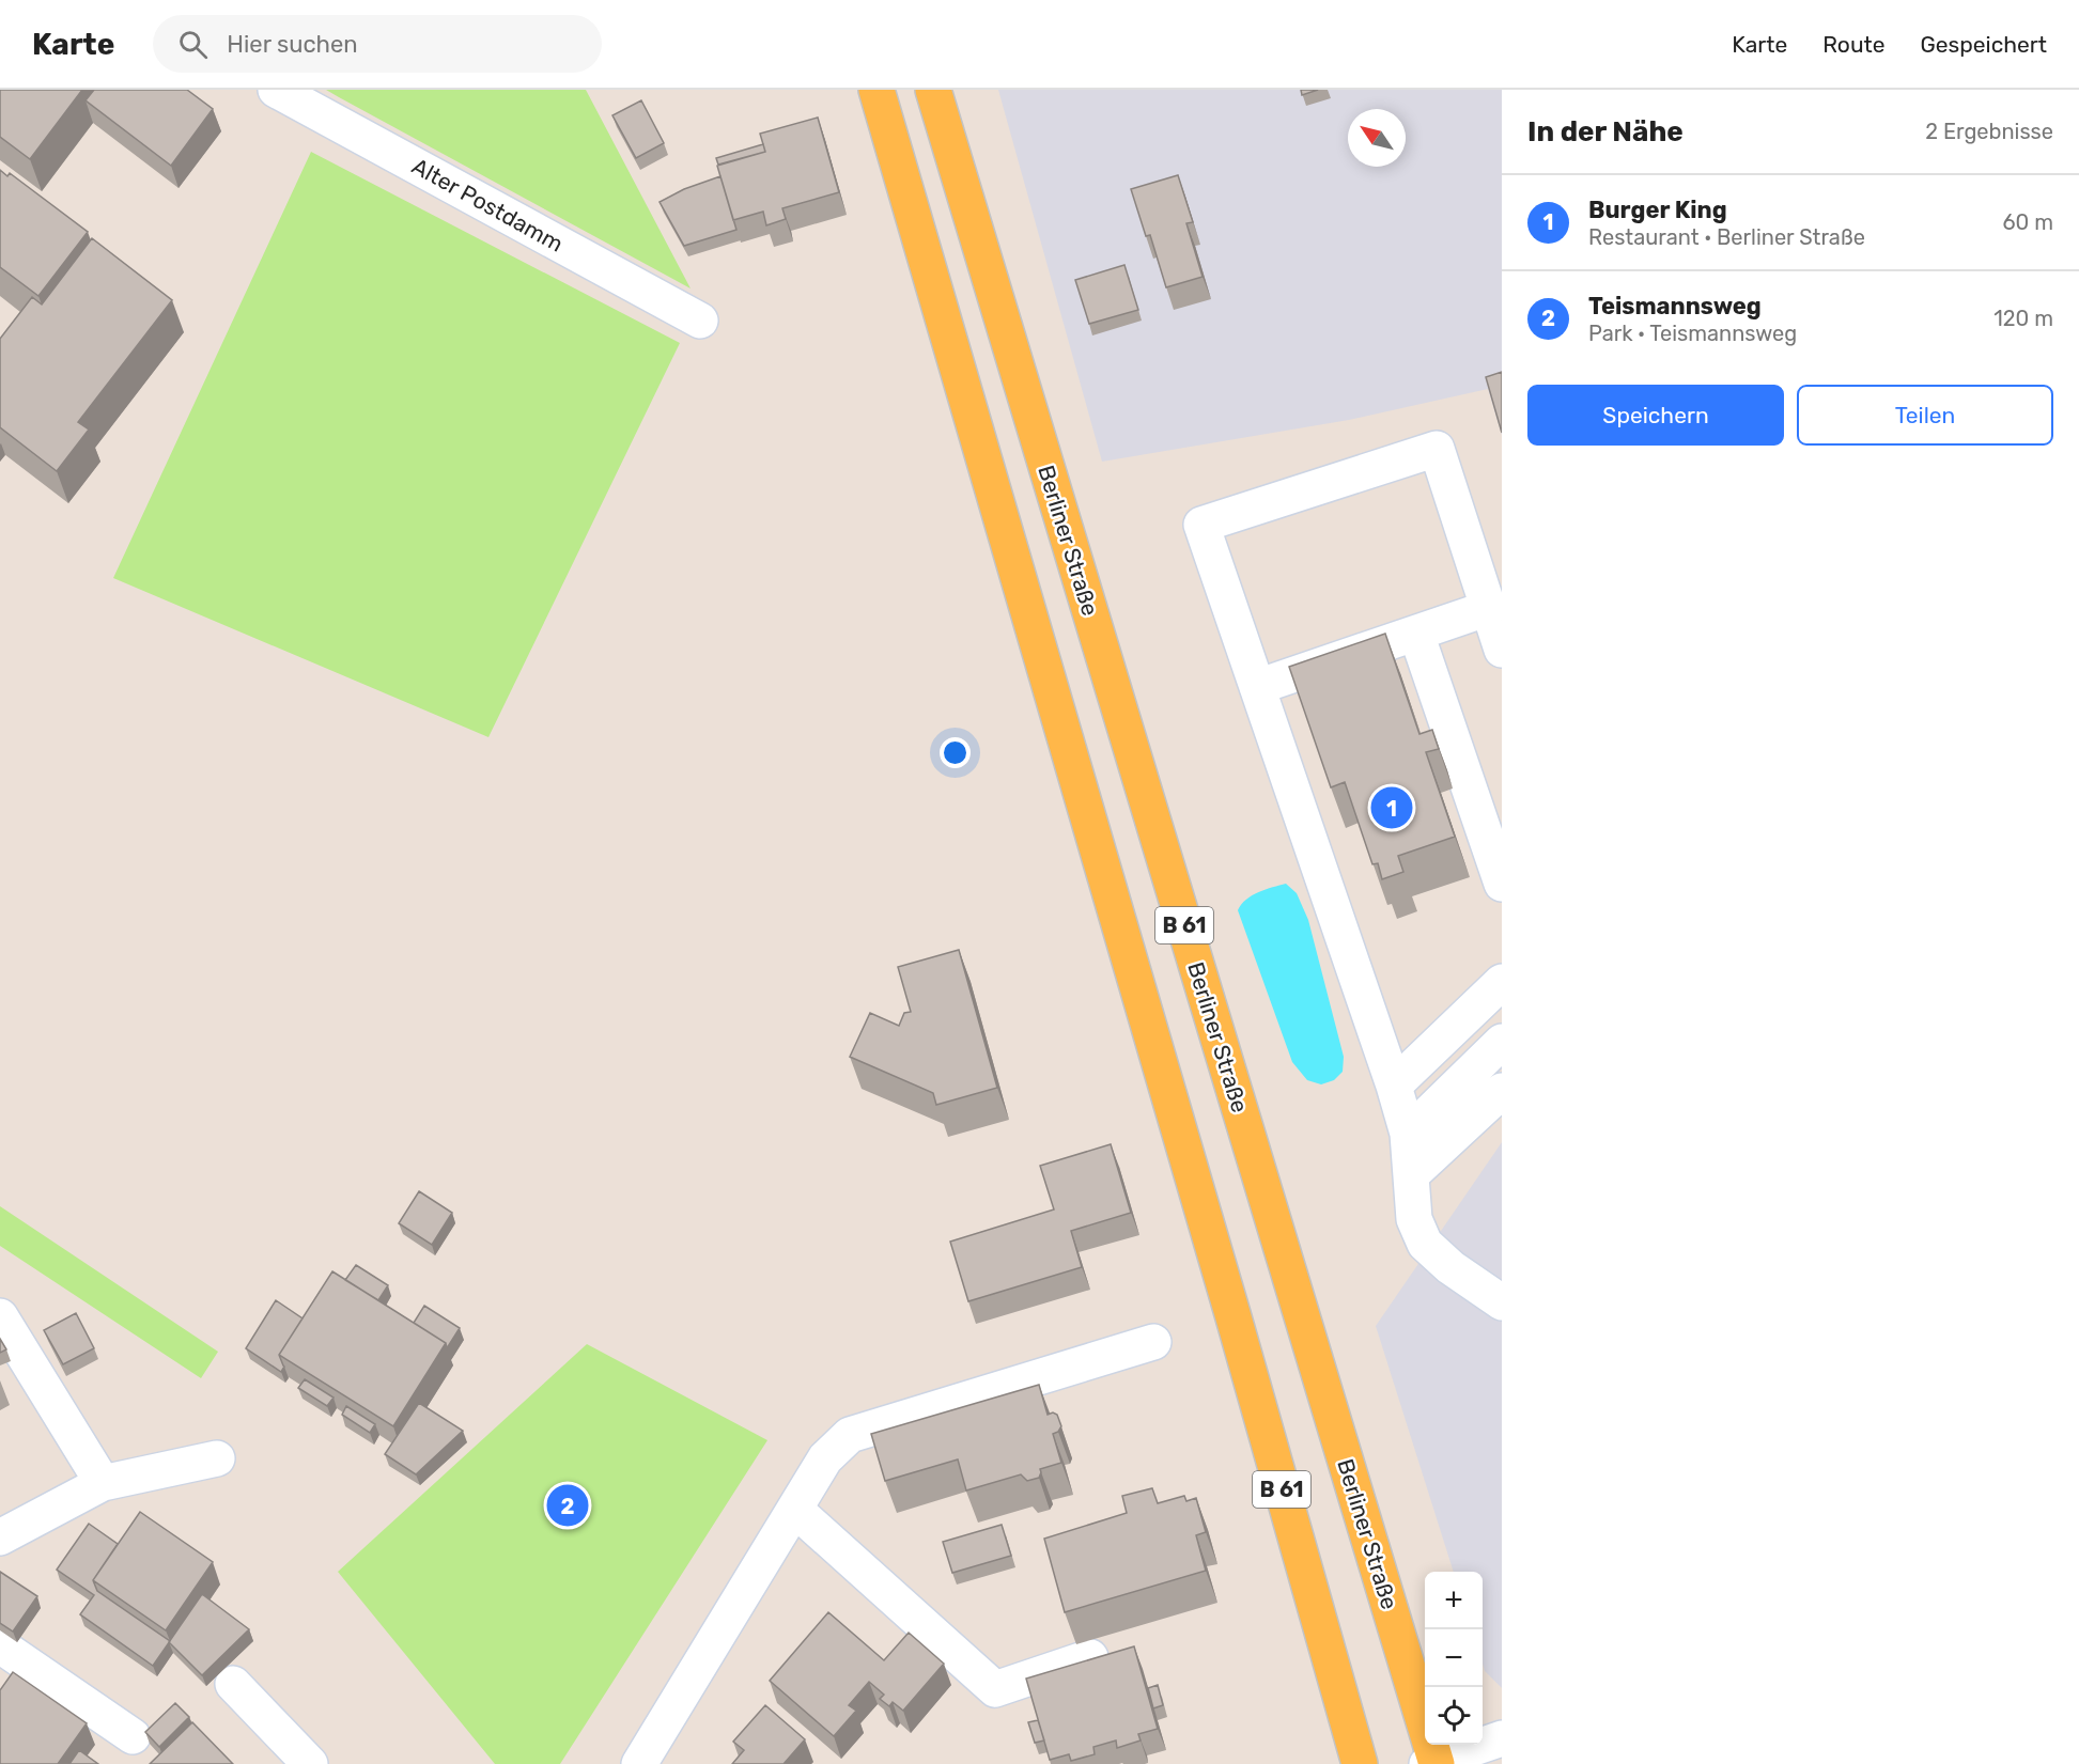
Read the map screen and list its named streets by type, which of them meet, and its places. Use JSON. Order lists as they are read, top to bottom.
{
  "streets": {
    "main road": ["Berliner Straße", "B 61"],
    "street": ["Alter Postdamm"]
  },
  "north": "top left",
  "page": {
    "header": "Karte",
    "search": "Hier suchen",
    "nav": ["Karte", "Route", "Gespeichert"],
    "heading": ["In der Nähe", "2 Ergebnisse"],
    "list": [
      {
        "mark": "1",
        "name": "Burger King",
        "note": "Restaurant · Berliner Straße",
        "value": "60 m"
      },
      {
        "mark": "2",
        "name": "Teismannsweg",
        "note": "Park · Teismannsweg",
        "value": "120 m"
      }
    ],
    "buttons": ["Speichern", "Teilen"],
    "pins": ["1", "2"],
    "map_buttons": ["+", "−"]
  }
}
